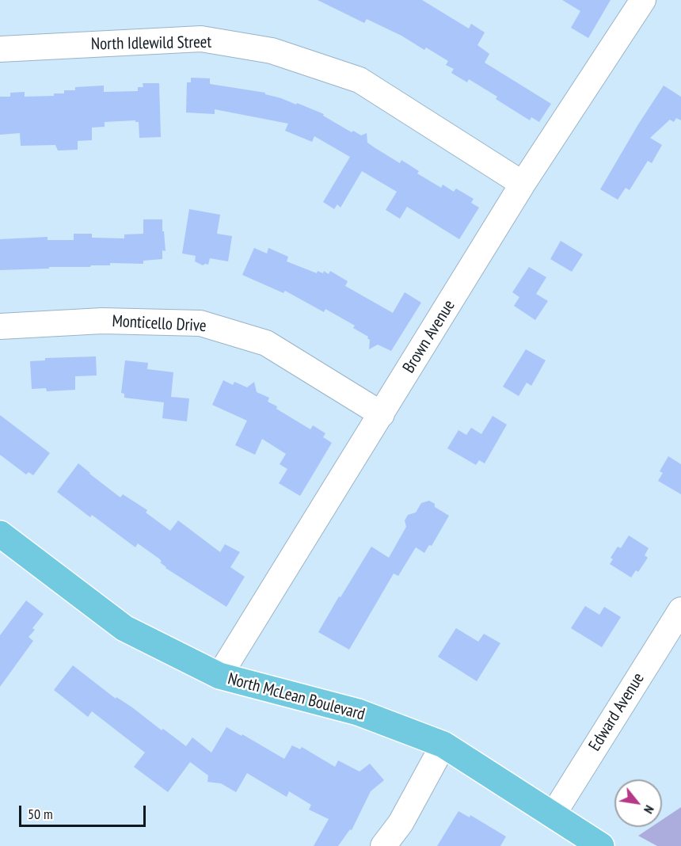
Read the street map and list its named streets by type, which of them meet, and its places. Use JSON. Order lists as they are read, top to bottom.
{
  "streets": {
    "main road": ["North McLean Boulevard"],
    "street": [
      "North Idlewild Street",
      "Monticello Drive",
      "Brown Avenue",
      "Edward Avenue"
    ]
  },
  "crossings": [
    ["North Idlewild Street", "Brown Avenue"],
    ["Monticello Drive", "Brown Avenue"],
    ["Brown Avenue", "North McLean Boulevard"],
    ["North McLean Boulevard", "Edward Avenue"]
  ],
  "scale_bar": "50 m",
  "north": "bottom right"
}
